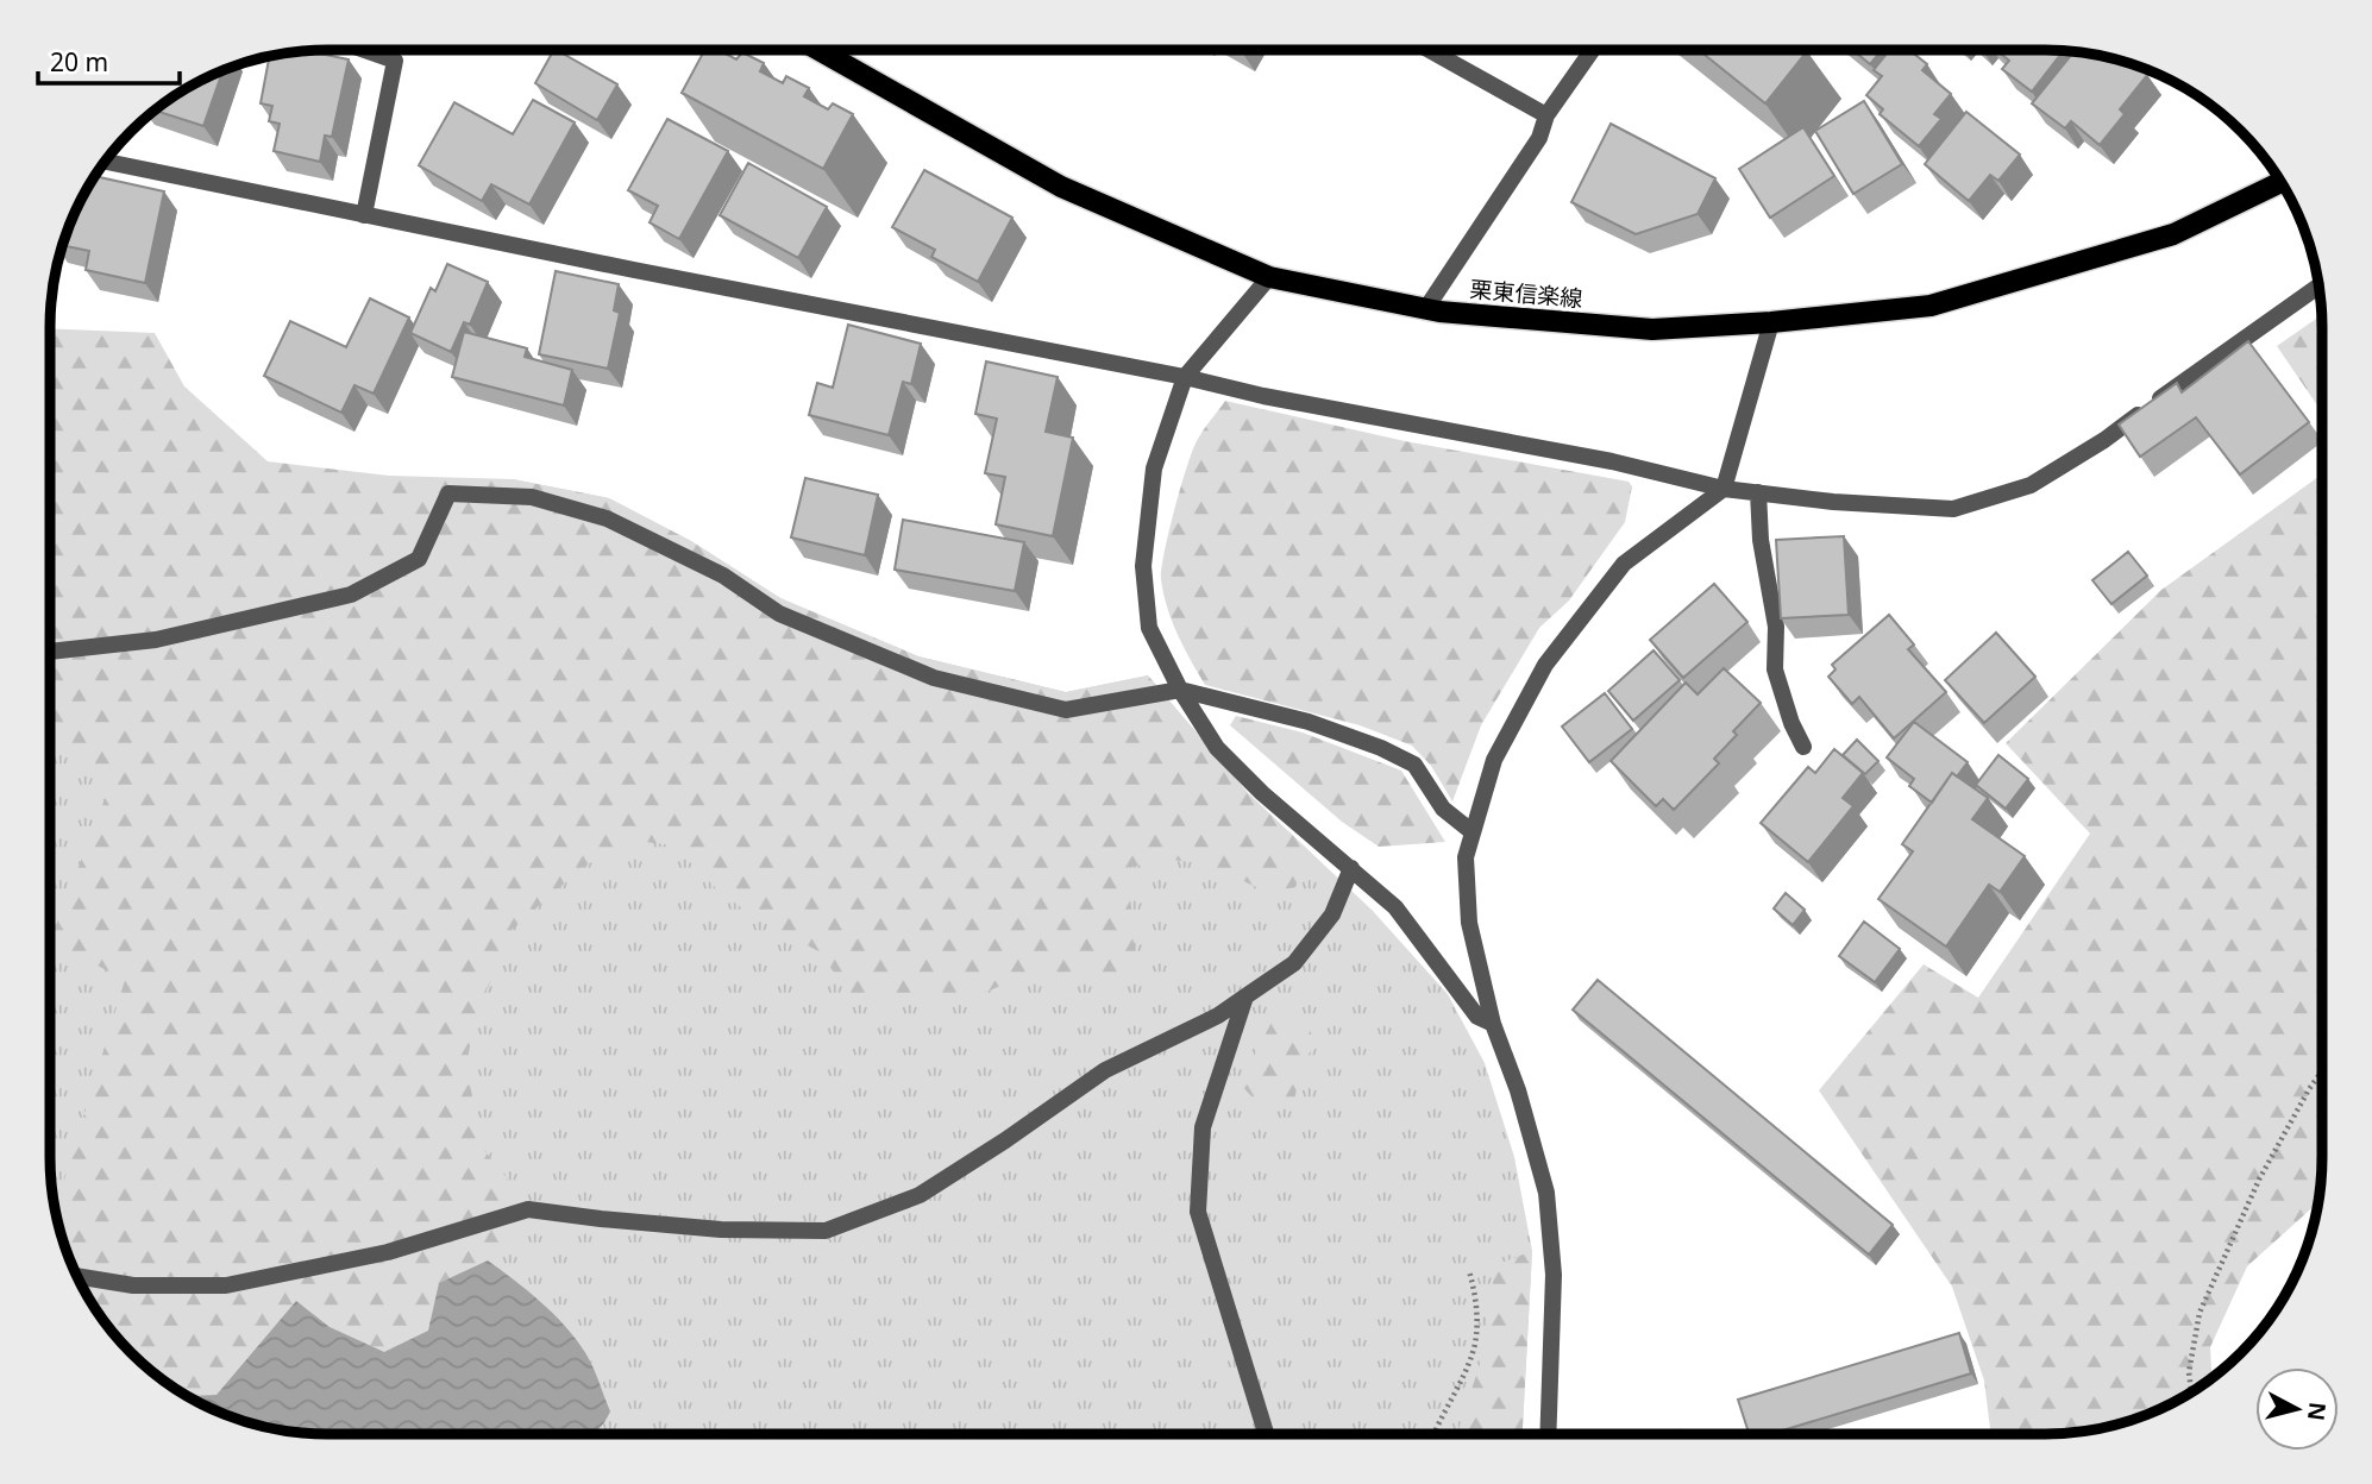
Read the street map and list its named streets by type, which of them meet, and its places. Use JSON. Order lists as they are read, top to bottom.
{
  "streets": {
    "main road": ["栗東信楽線"]
  },
  "scale_bar": "20 m",
  "north": "right"
}
